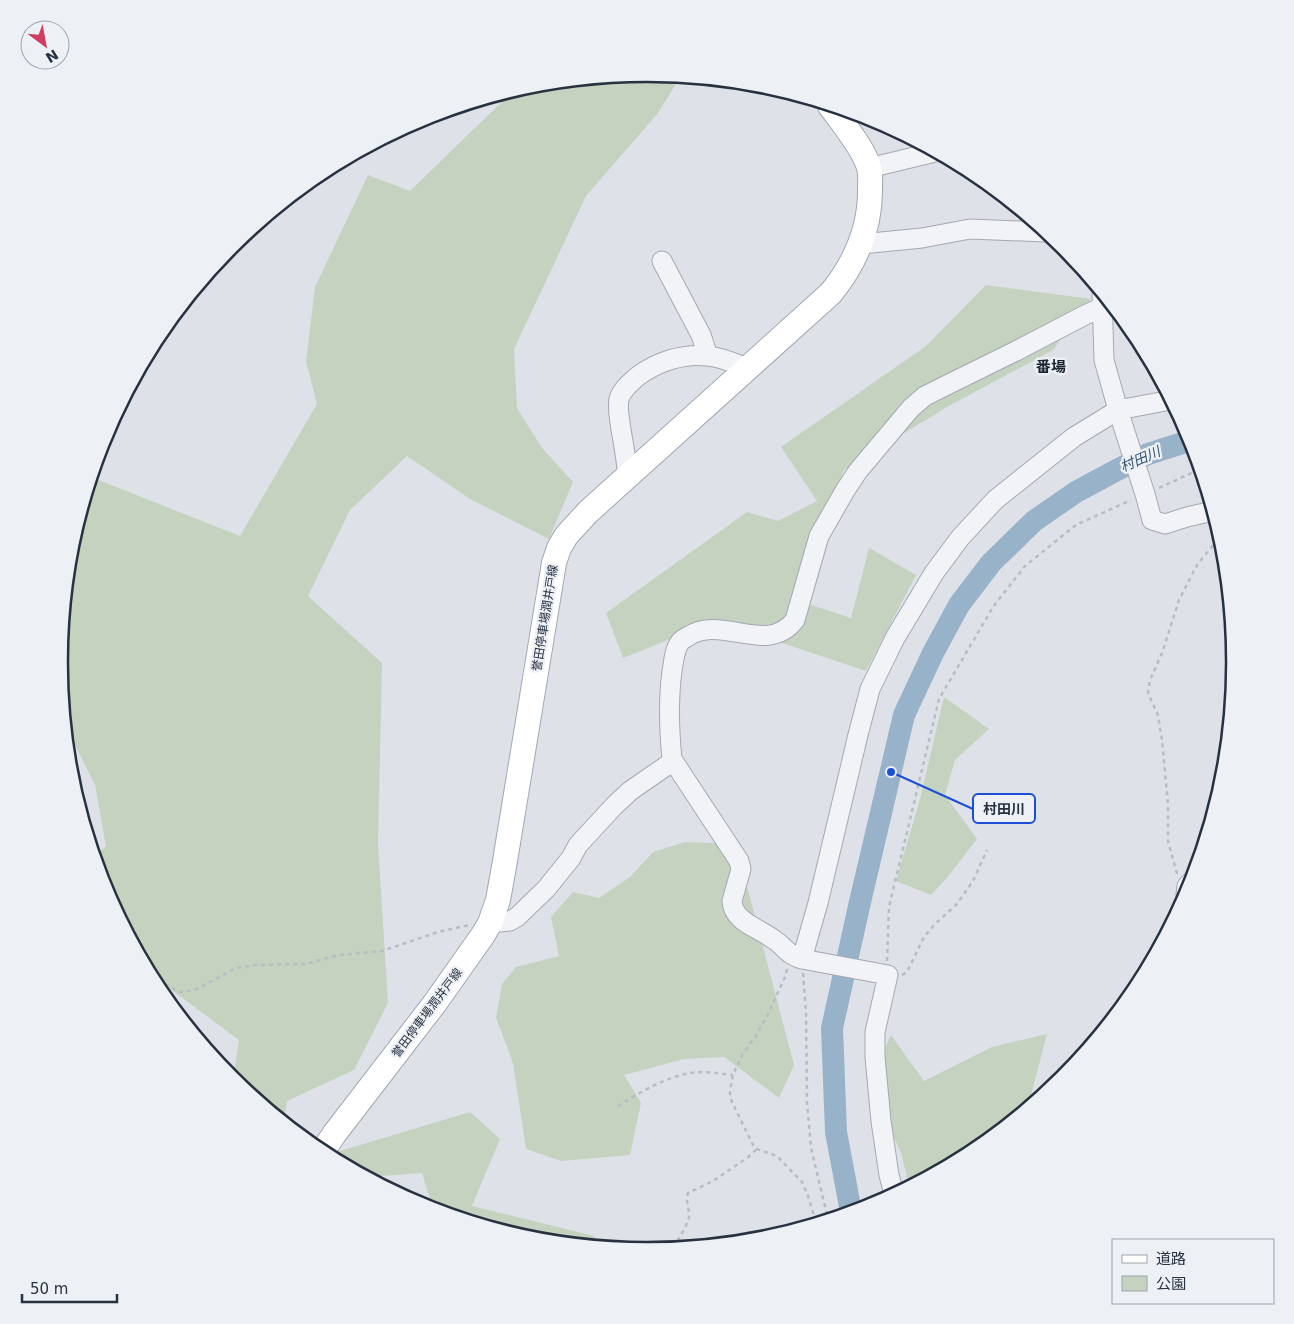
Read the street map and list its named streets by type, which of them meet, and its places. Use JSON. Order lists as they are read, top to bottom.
{
  "streets": {
    "main road": ["誉田停車場潤井戸線"]
  },
  "districts": ["番場"],
  "water": ["村田川"],
  "places": ["村田川"],
  "legend": ["道路", "公園"],
  "scale_bar": "50 m",
  "north": "bottom right"
}
